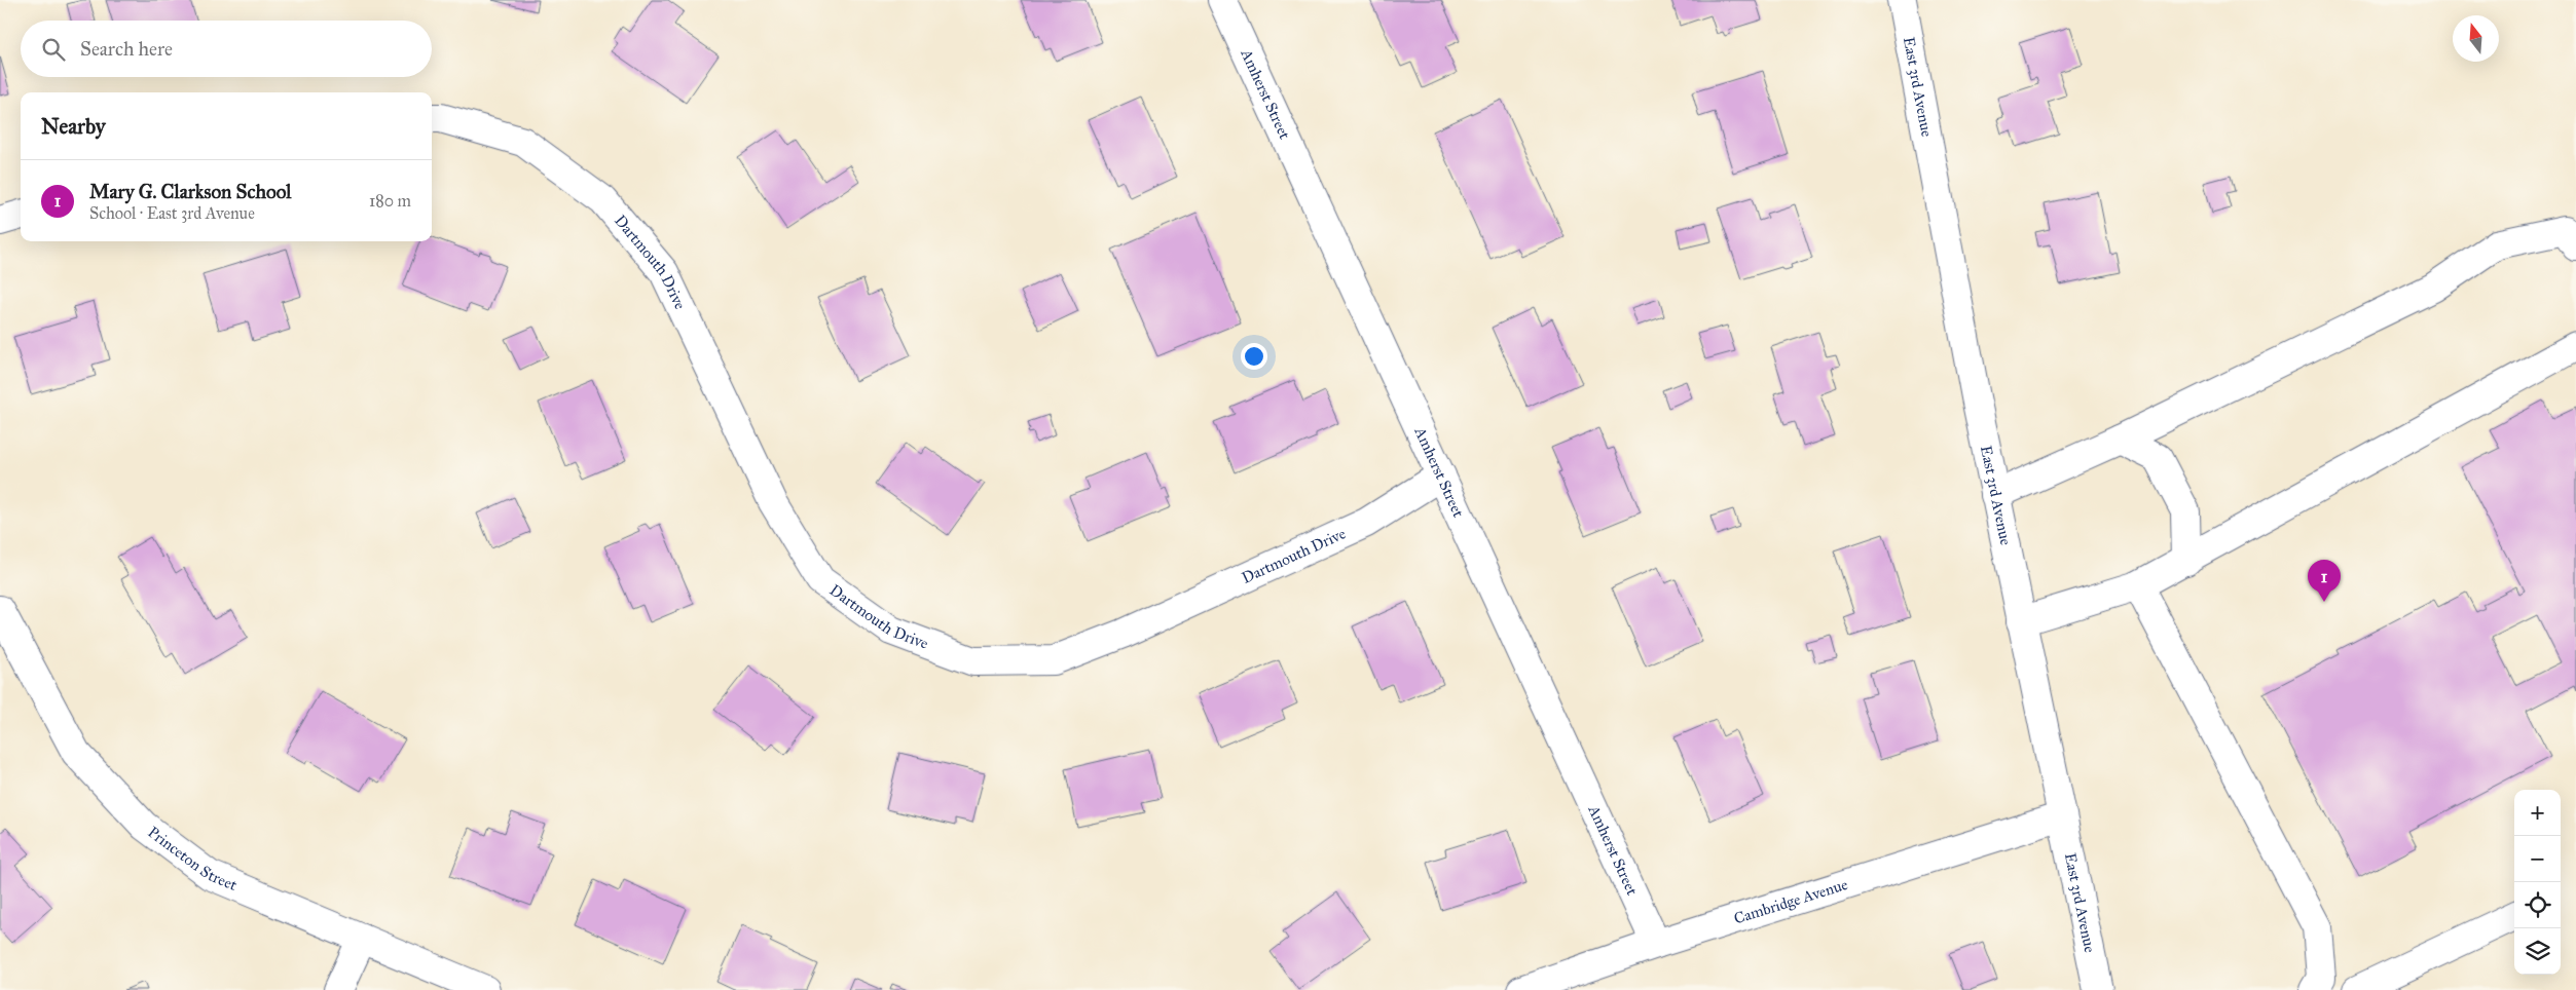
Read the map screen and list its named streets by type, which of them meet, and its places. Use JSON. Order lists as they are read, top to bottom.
{
  "streets": {
    "street": [
      "East 3rd Avenue",
      "Amherst Street",
      "Dartmouth Drive",
      "Princeton Street",
      "Cambridge Avenue"
    ]
  },
  "crossings": [
    ["East 3rd Avenue", "Cambridge Avenue"],
    ["Amherst Street", "Dartmouth Drive"],
    ["Amherst Street", "Cambridge Avenue"]
  ],
  "north": "top",
  "page": {
    "search": "Search here",
    "heading": "Nearby",
    "list": [
      {
        "mark": "1",
        "name": "Mary G. Clarkson School",
        "note": "School · East 3rd Avenue",
        "value": "180 m"
      }
    ],
    "pins": "1",
    "map_buttons": ["+", "−"]
  }
}
